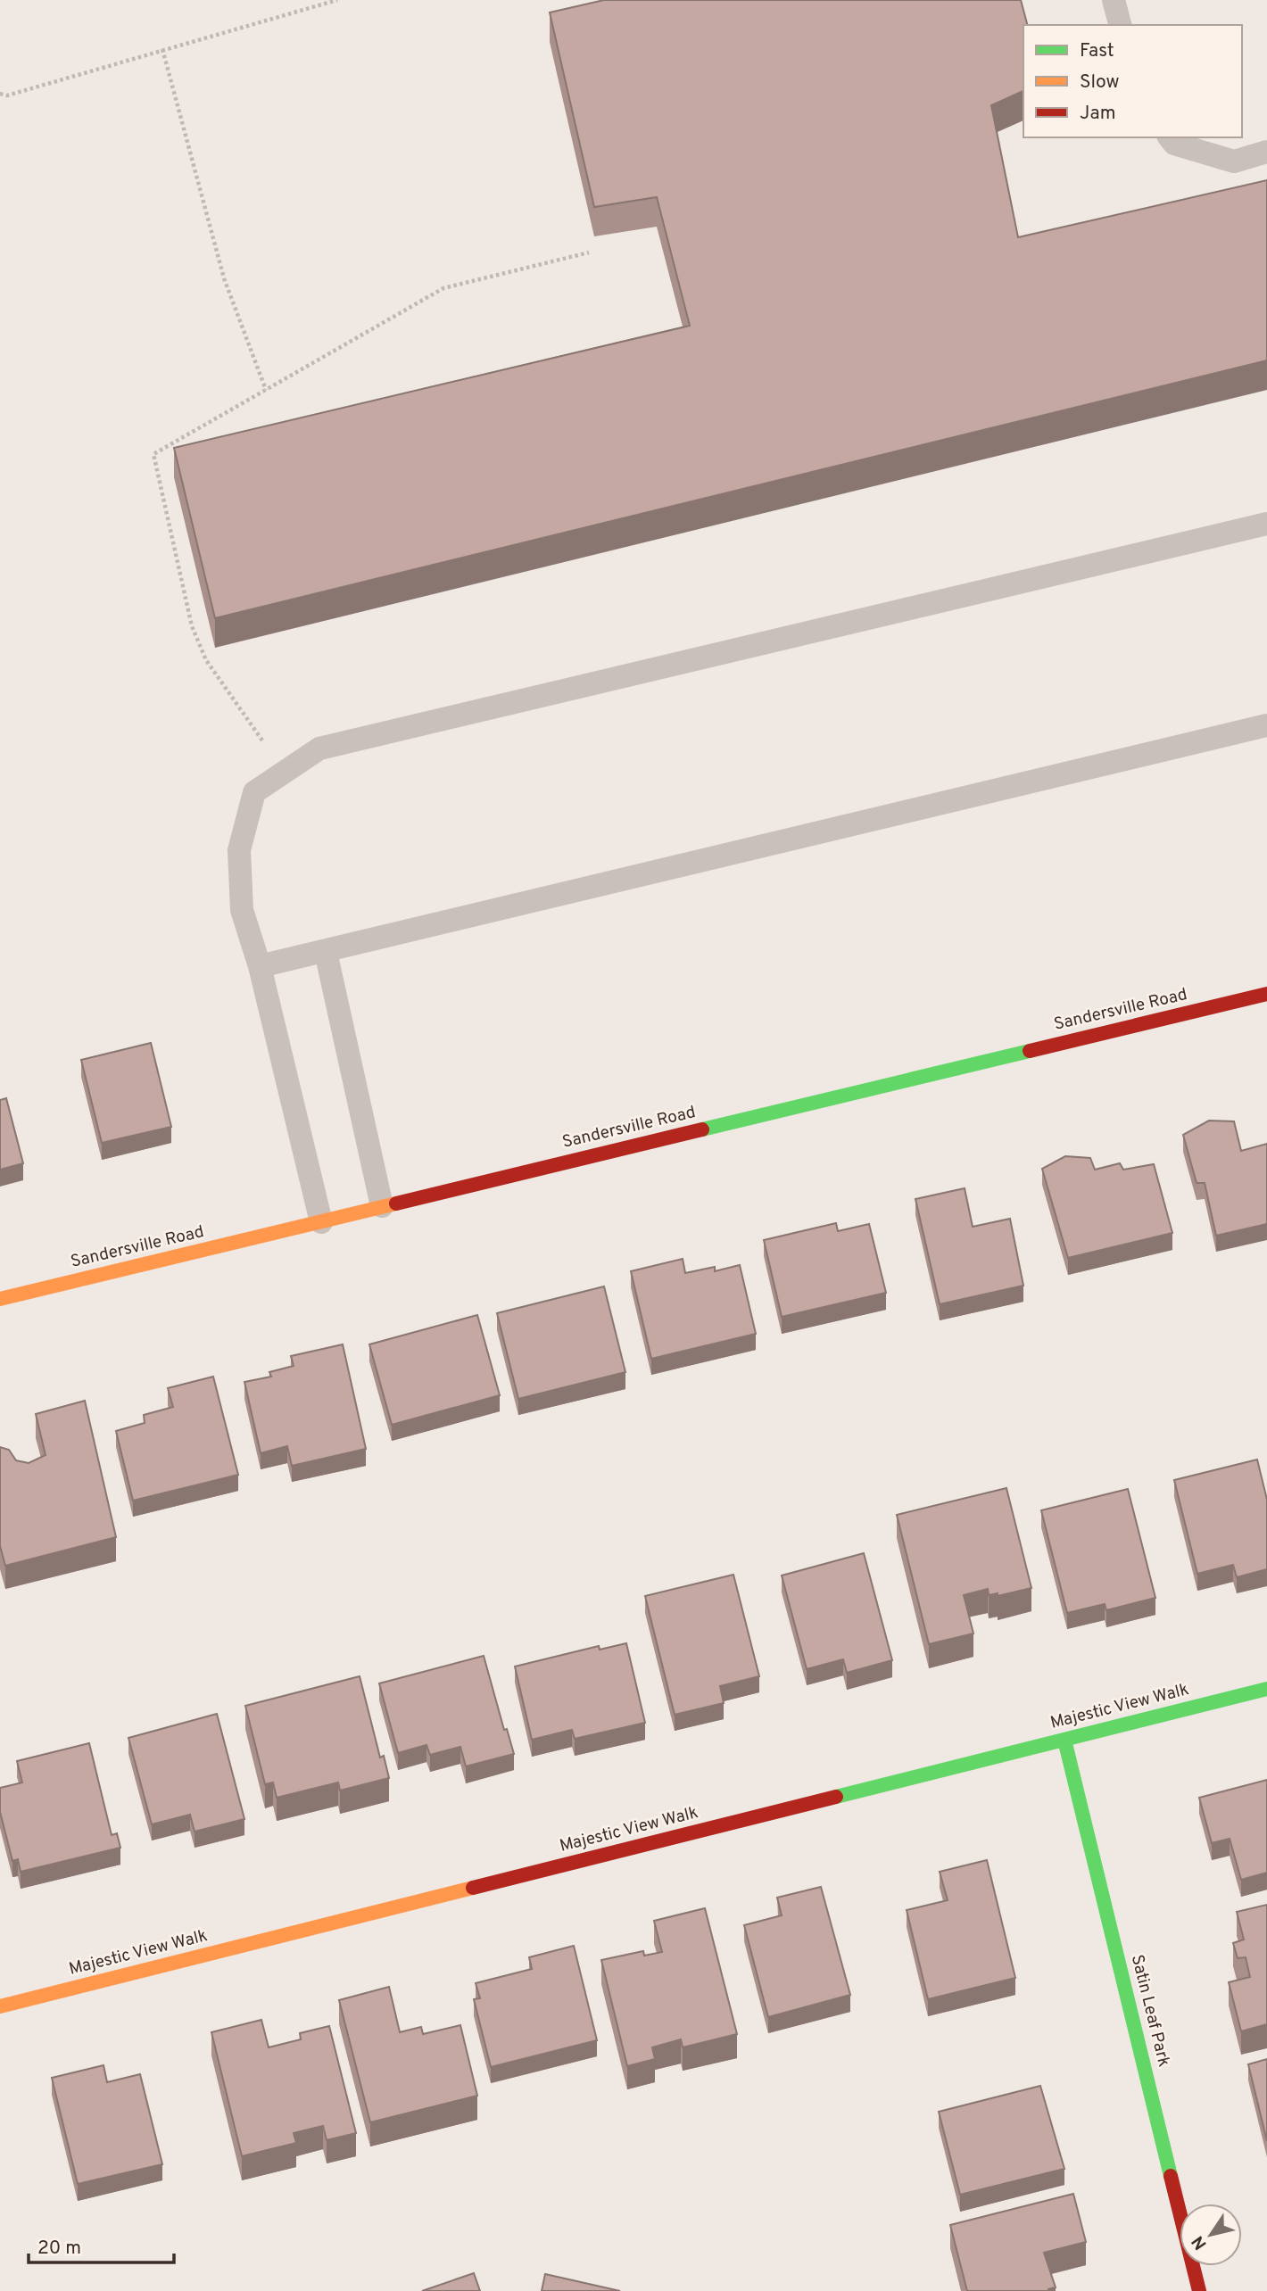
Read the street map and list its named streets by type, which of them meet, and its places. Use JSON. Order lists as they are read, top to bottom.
{
  "streets": {
    "street": ["Sandersville Road", "Majestic View Walk", "Satin Leaf Park"]
  },
  "crossings": [
    ["Majestic View Walk", "Satin Leaf Park"]
  ],
  "legend": ["Fast", "Slow", "Jam"],
  "scale_bar": "20 m",
  "north": "bottom left"
}
